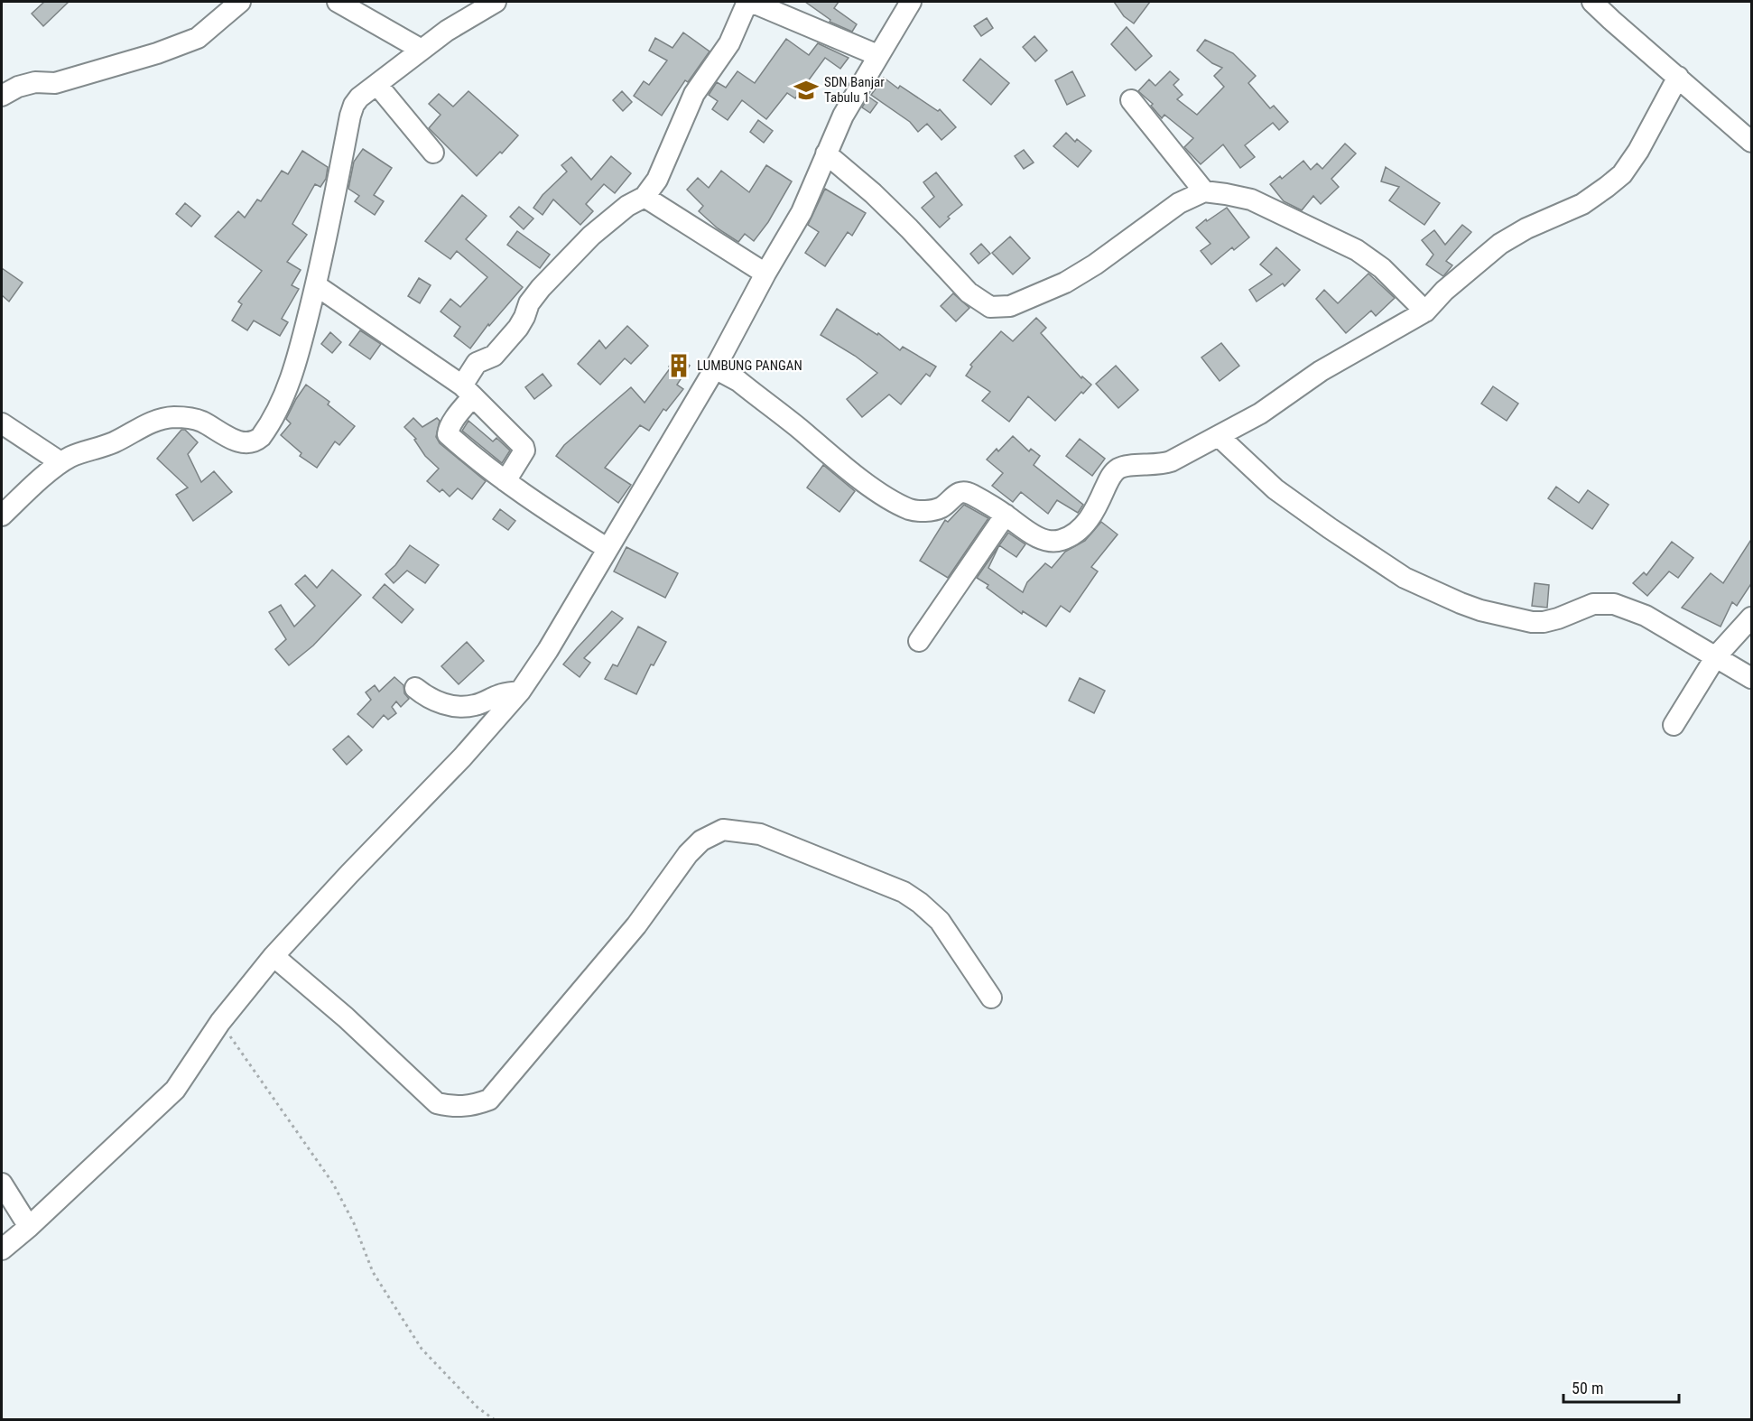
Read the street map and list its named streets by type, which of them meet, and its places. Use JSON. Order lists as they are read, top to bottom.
{
  "places": {
    "school or university": ["SDN Banjar Tabulu 1"],
    "building": ["LUMBUNG PANGAN"]
  },
  "scale_bar": "50 m"
}
